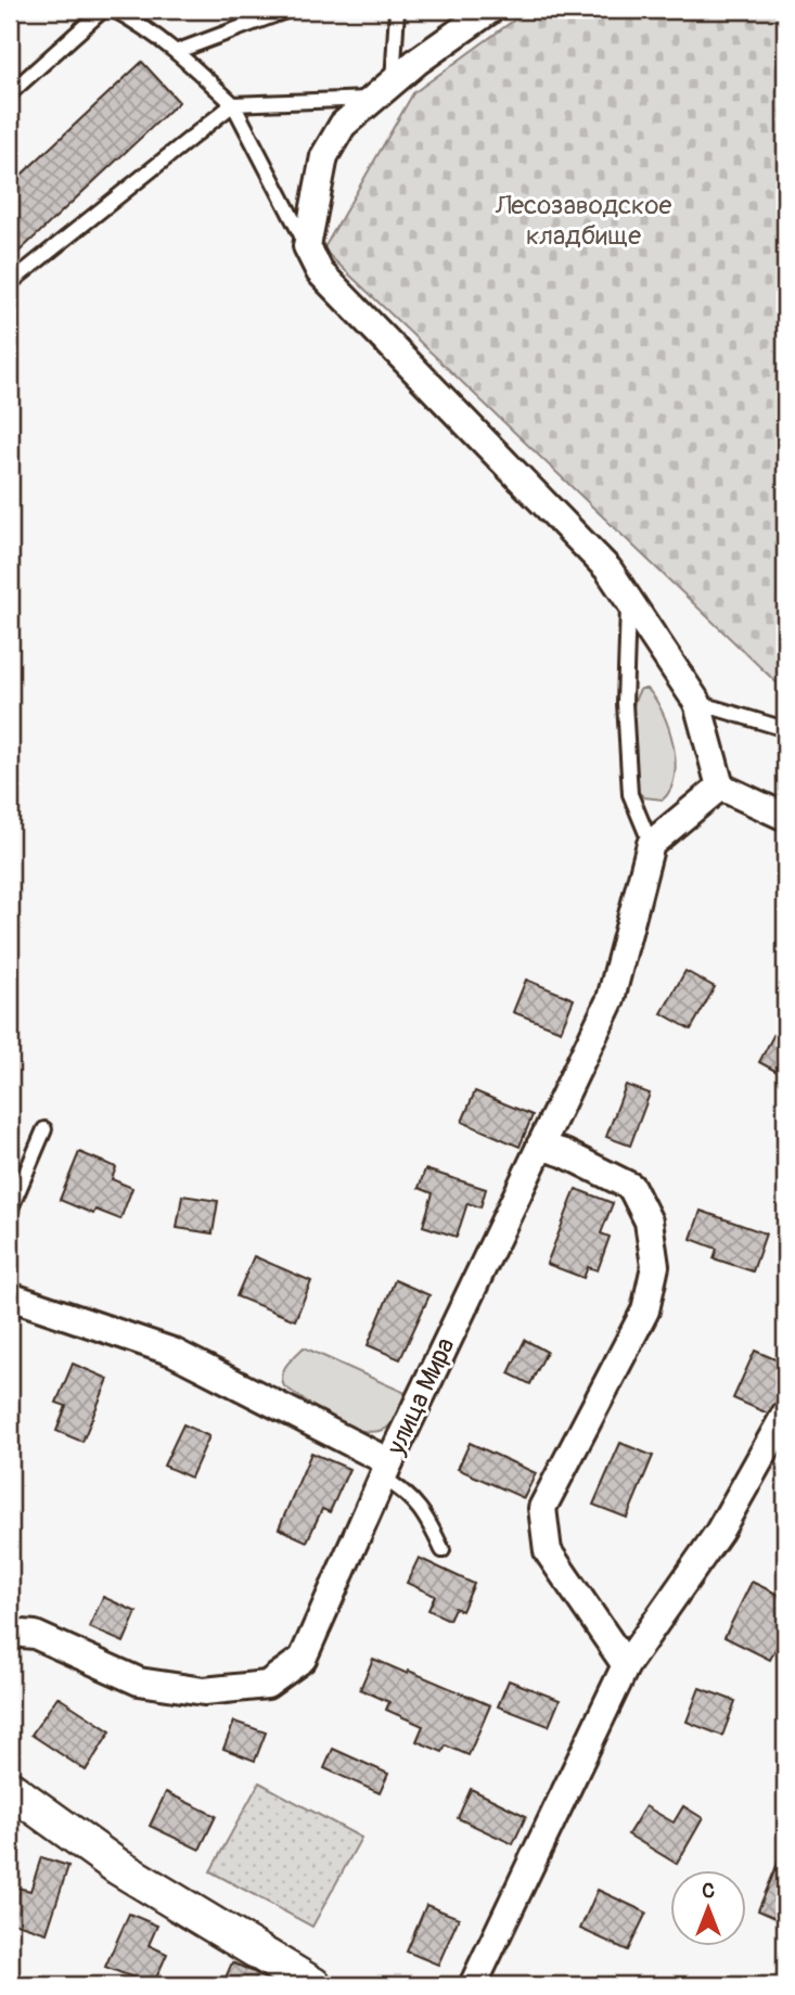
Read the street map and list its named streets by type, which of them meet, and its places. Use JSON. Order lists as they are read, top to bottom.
{
  "streets": {
    "street": ["улица Мира"]
  },
  "parks": ["Лесозаводское кладбище"],
  "north": "top"
}
